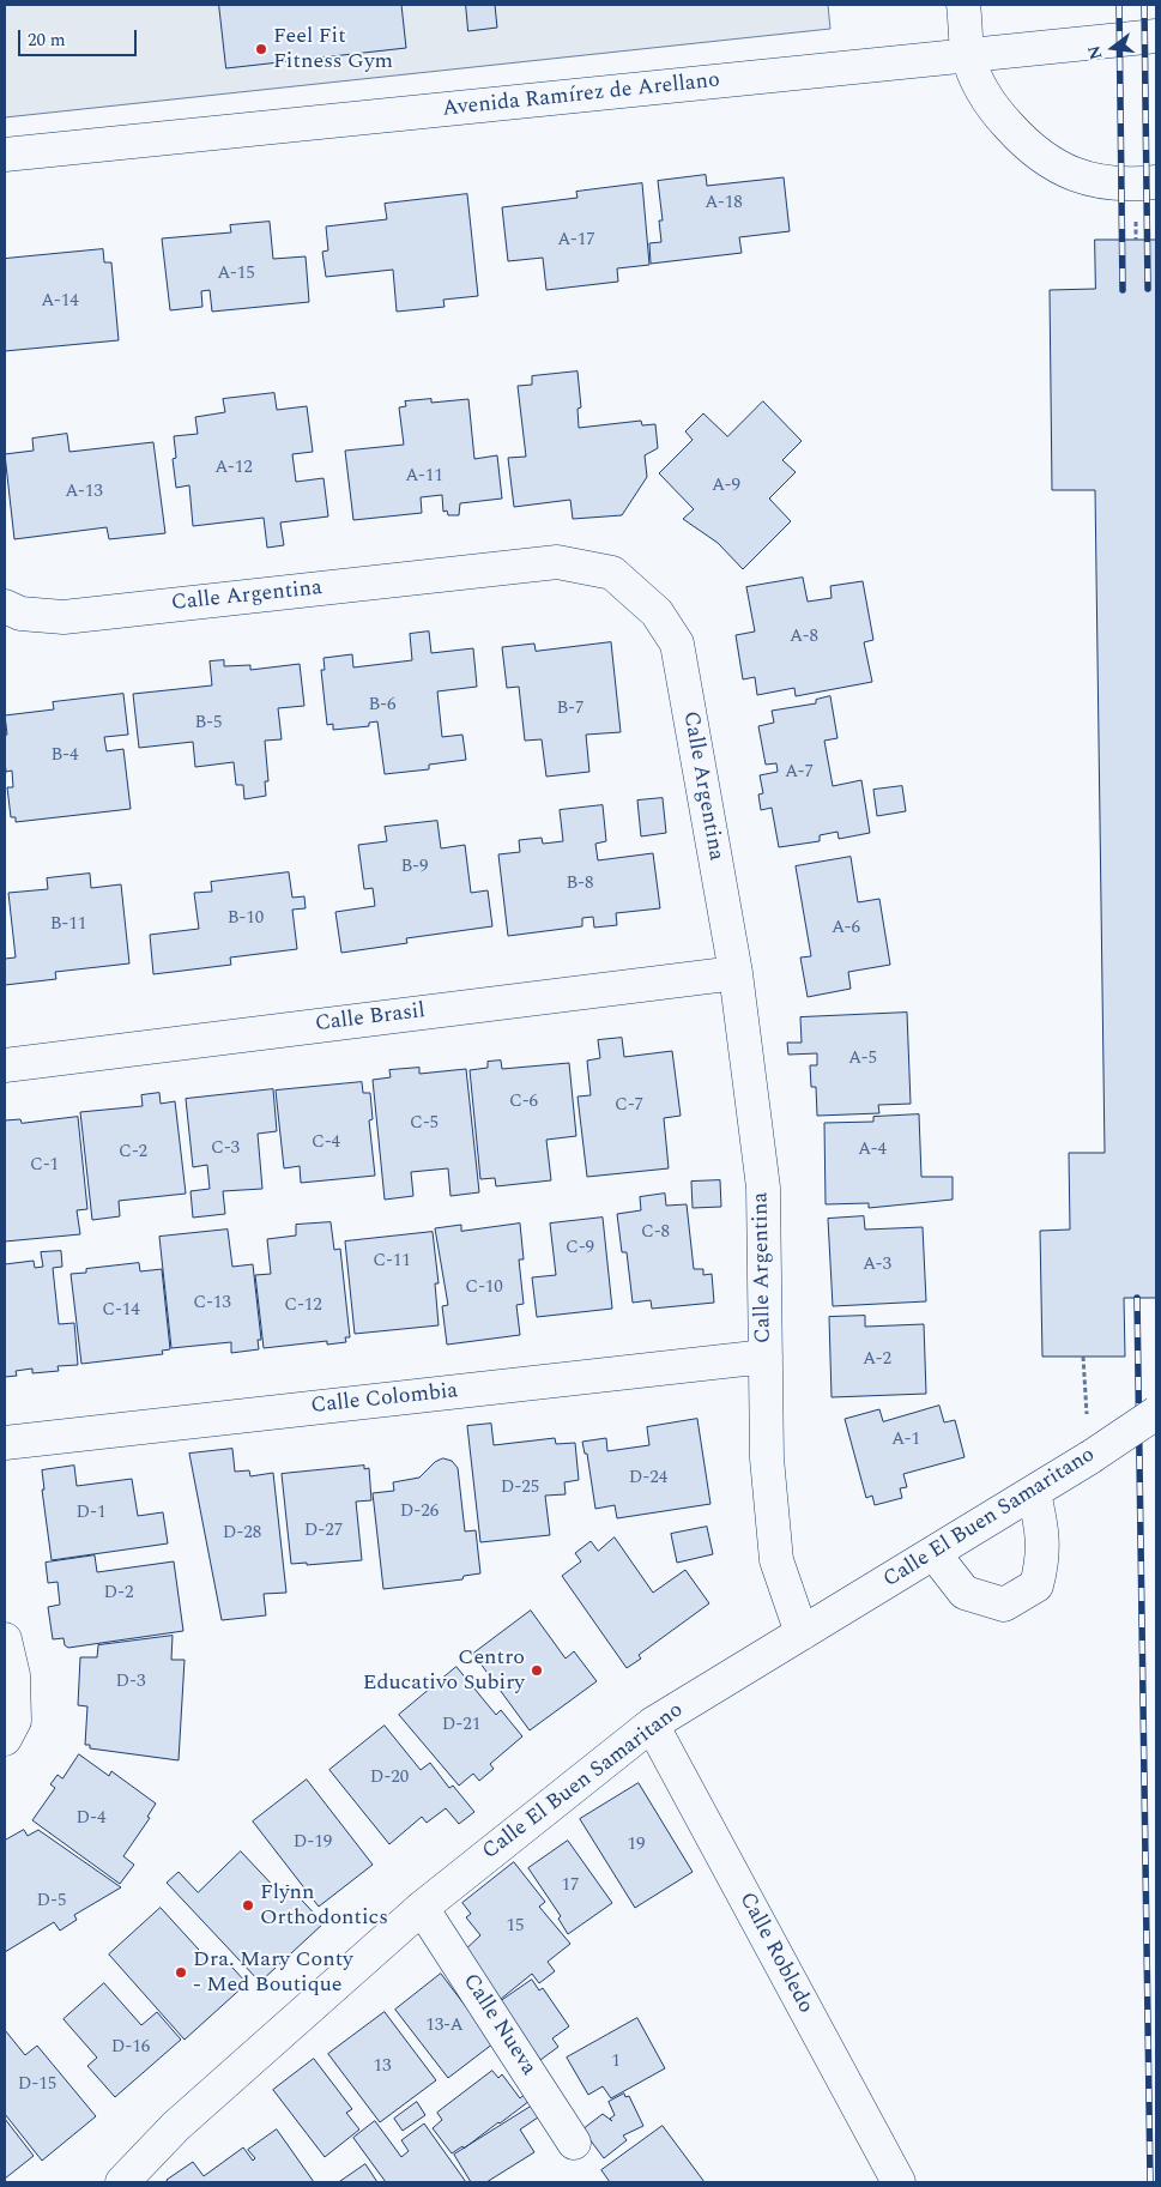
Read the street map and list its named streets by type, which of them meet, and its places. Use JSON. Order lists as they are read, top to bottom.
{
  "streets": {
    "street": [
      "Avenida Ramírez de Arellano",
      "Calle Argentina",
      "Calle Brasil",
      "Calle Colombia",
      "Calle El Buen Samaritano",
      "Calle Robledo",
      "Calle Nueva"
    ]
  },
  "crossings": [
    ["Calle Argentina", "Calle Brasil"],
    ["Calle Argentina", "Calle Colombia"],
    ["Calle Argentina", "Calle El Buen Samaritano"],
    ["Calle El Buen Samaritano", "Calle Robledo"],
    ["Calle El Buen Samaritano", "Calle Nueva"]
  ],
  "places": [
    "Feel Fit Fitness Gym",
    "Centro Educativo Subiry",
    "Flynn Orthodontics",
    "Dra. Mary Conty - Med Boutique"
  ],
  "house_numbers": [
    "A-18",
    "A-17",
    "A-15",
    "A-14",
    "A-12",
    "A-11",
    "A-9",
    "A-13",
    "A-8",
    "B-6",
    "B-7",
    "B-5",
    "B-4",
    "A-7",
    "B-9",
    "B-8",
    "B-10",
    "B-11",
    "A-6",
    "A-5",
    "C-6",
    "C-7",
    "C-5",
    "C-4",
    "C-3",
    "A-4",
    "C-2",
    "C-1",
    "C-8",
    "C-9",
    "C-11",
    "A-3",
    "C-10",
    "C-13",
    "C-12",
    "C-14",
    "A-2",
    "A-1",
    "D-24",
    "D-25",
    "D-26",
    "D-1",
    "D-27",
    "D-28",
    "D-2",
    "D-3",
    "D-21",
    "D-20",
    "D-4",
    "D-19",
    "19",
    "17",
    "D-5",
    "15",
    "13-A",
    "D-16",
    "1",
    "13",
    "D-15"
  ],
  "scale_bar": "20 m",
  "north": "left"
}
